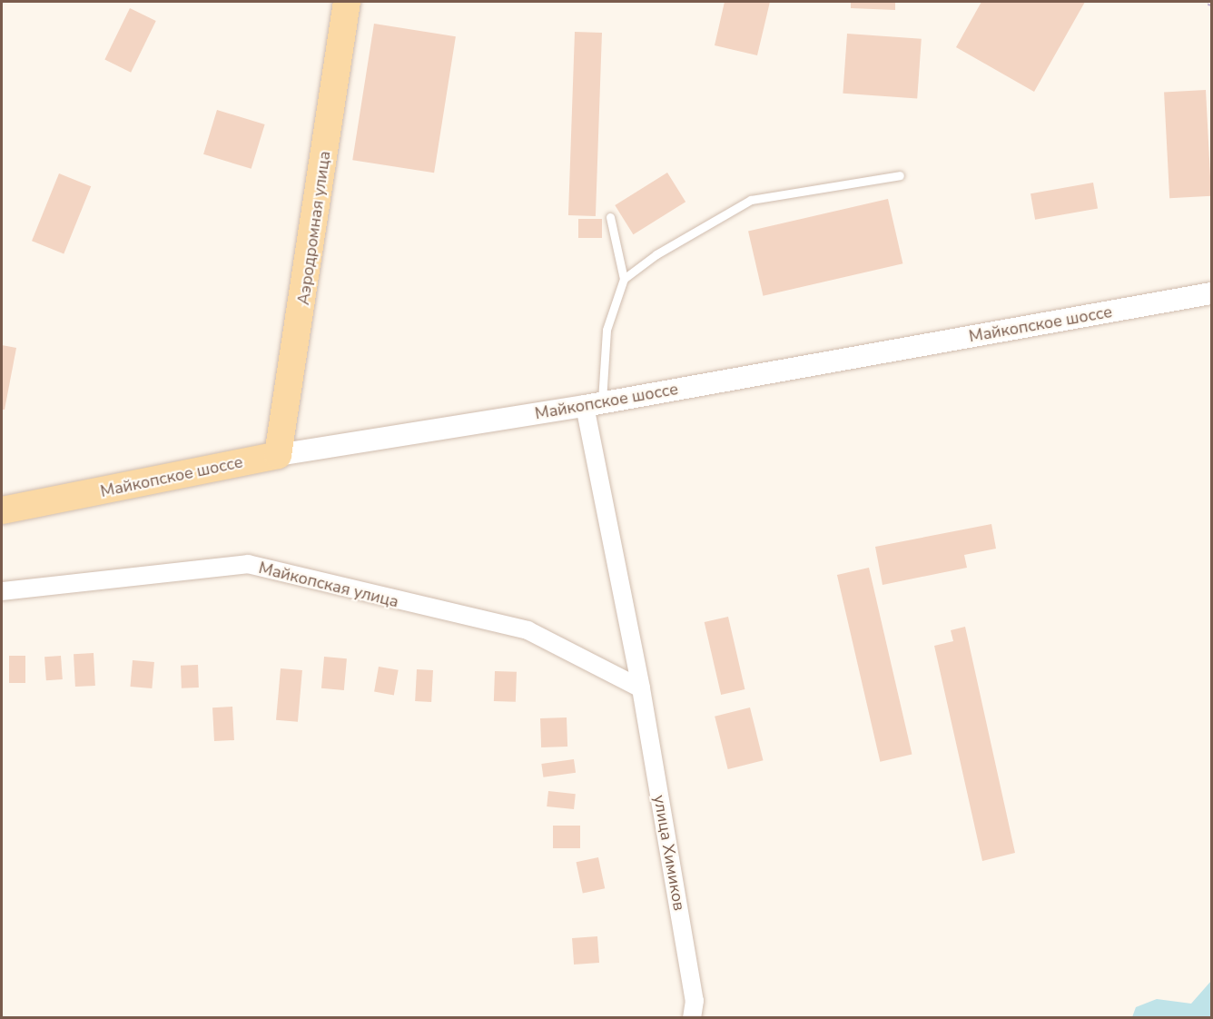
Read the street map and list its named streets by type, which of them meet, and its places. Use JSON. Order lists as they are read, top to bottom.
{
  "streets": {
    "main road": ["Аэродромная улица", "Майкопское шоссе"],
    "street": ["Майкопская улица", "улица Химиков"]
  },
  "crossings": [
    ["Аэродромная улица", "Майкопское шоссе"],
    ["Майкопское шоссе", "улица Химиков"],
    ["Майкопская улица", "улица Химиков"]
  ]
}
